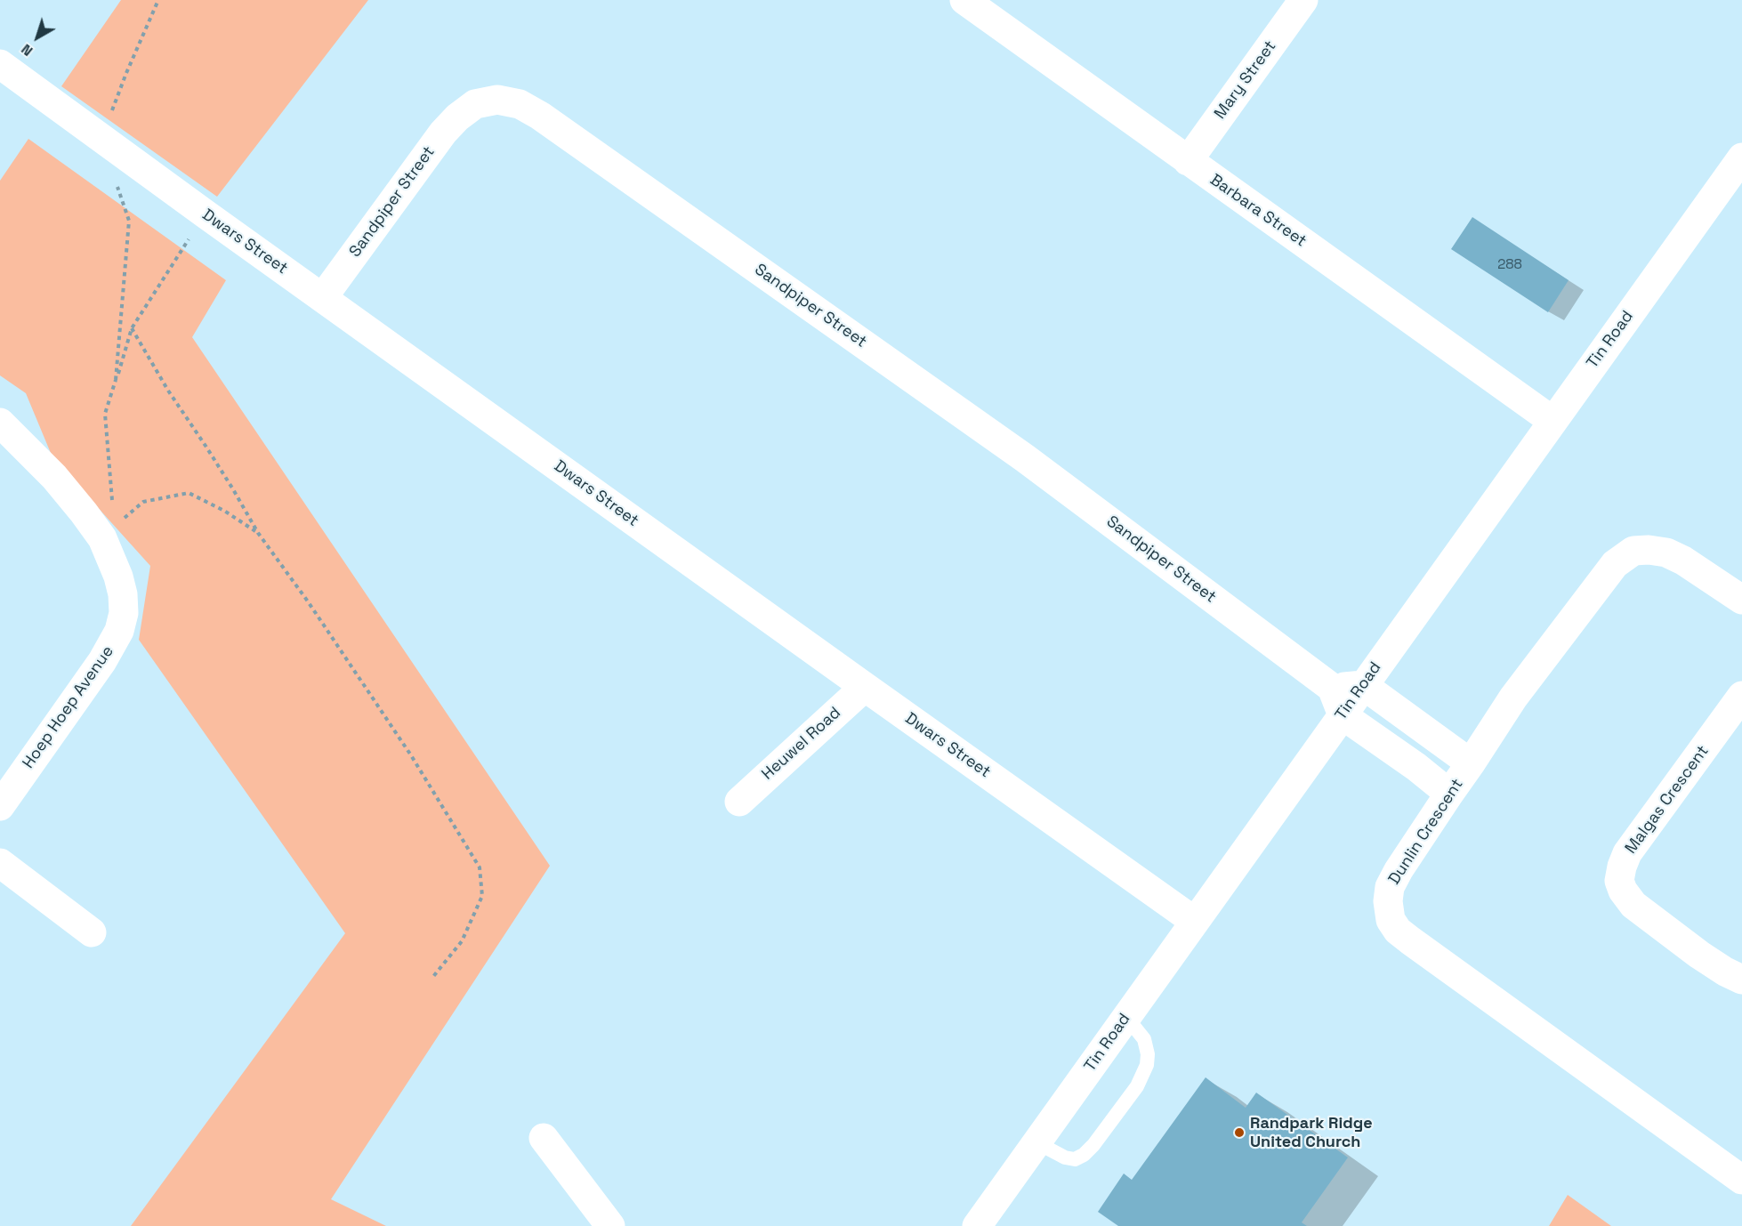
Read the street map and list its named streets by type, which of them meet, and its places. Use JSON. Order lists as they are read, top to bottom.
{
  "streets": {
    "street": [
      "Mary Street",
      "Sandpiper Street",
      "Barbara Street",
      "Dwars Street",
      "Tin Road",
      "Hoep Hoep Avenue",
      "Heuwel Road",
      "Malgas Crescent",
      "Dunlin Crescent"
    ]
  },
  "crossings": [
    ["Mary Street", "Barbara Street"],
    ["Sandpiper Street", "Dwars Street"],
    ["Barbara Street", "Tin Road"],
    ["Dwars Street", "Tin Road"],
    ["Dwars Street", "Heuwel Road"]
  ],
  "places": ["Randpark Ridge United Church"],
  "house_numbers": ["288"],
  "north": "bottom left"
}
